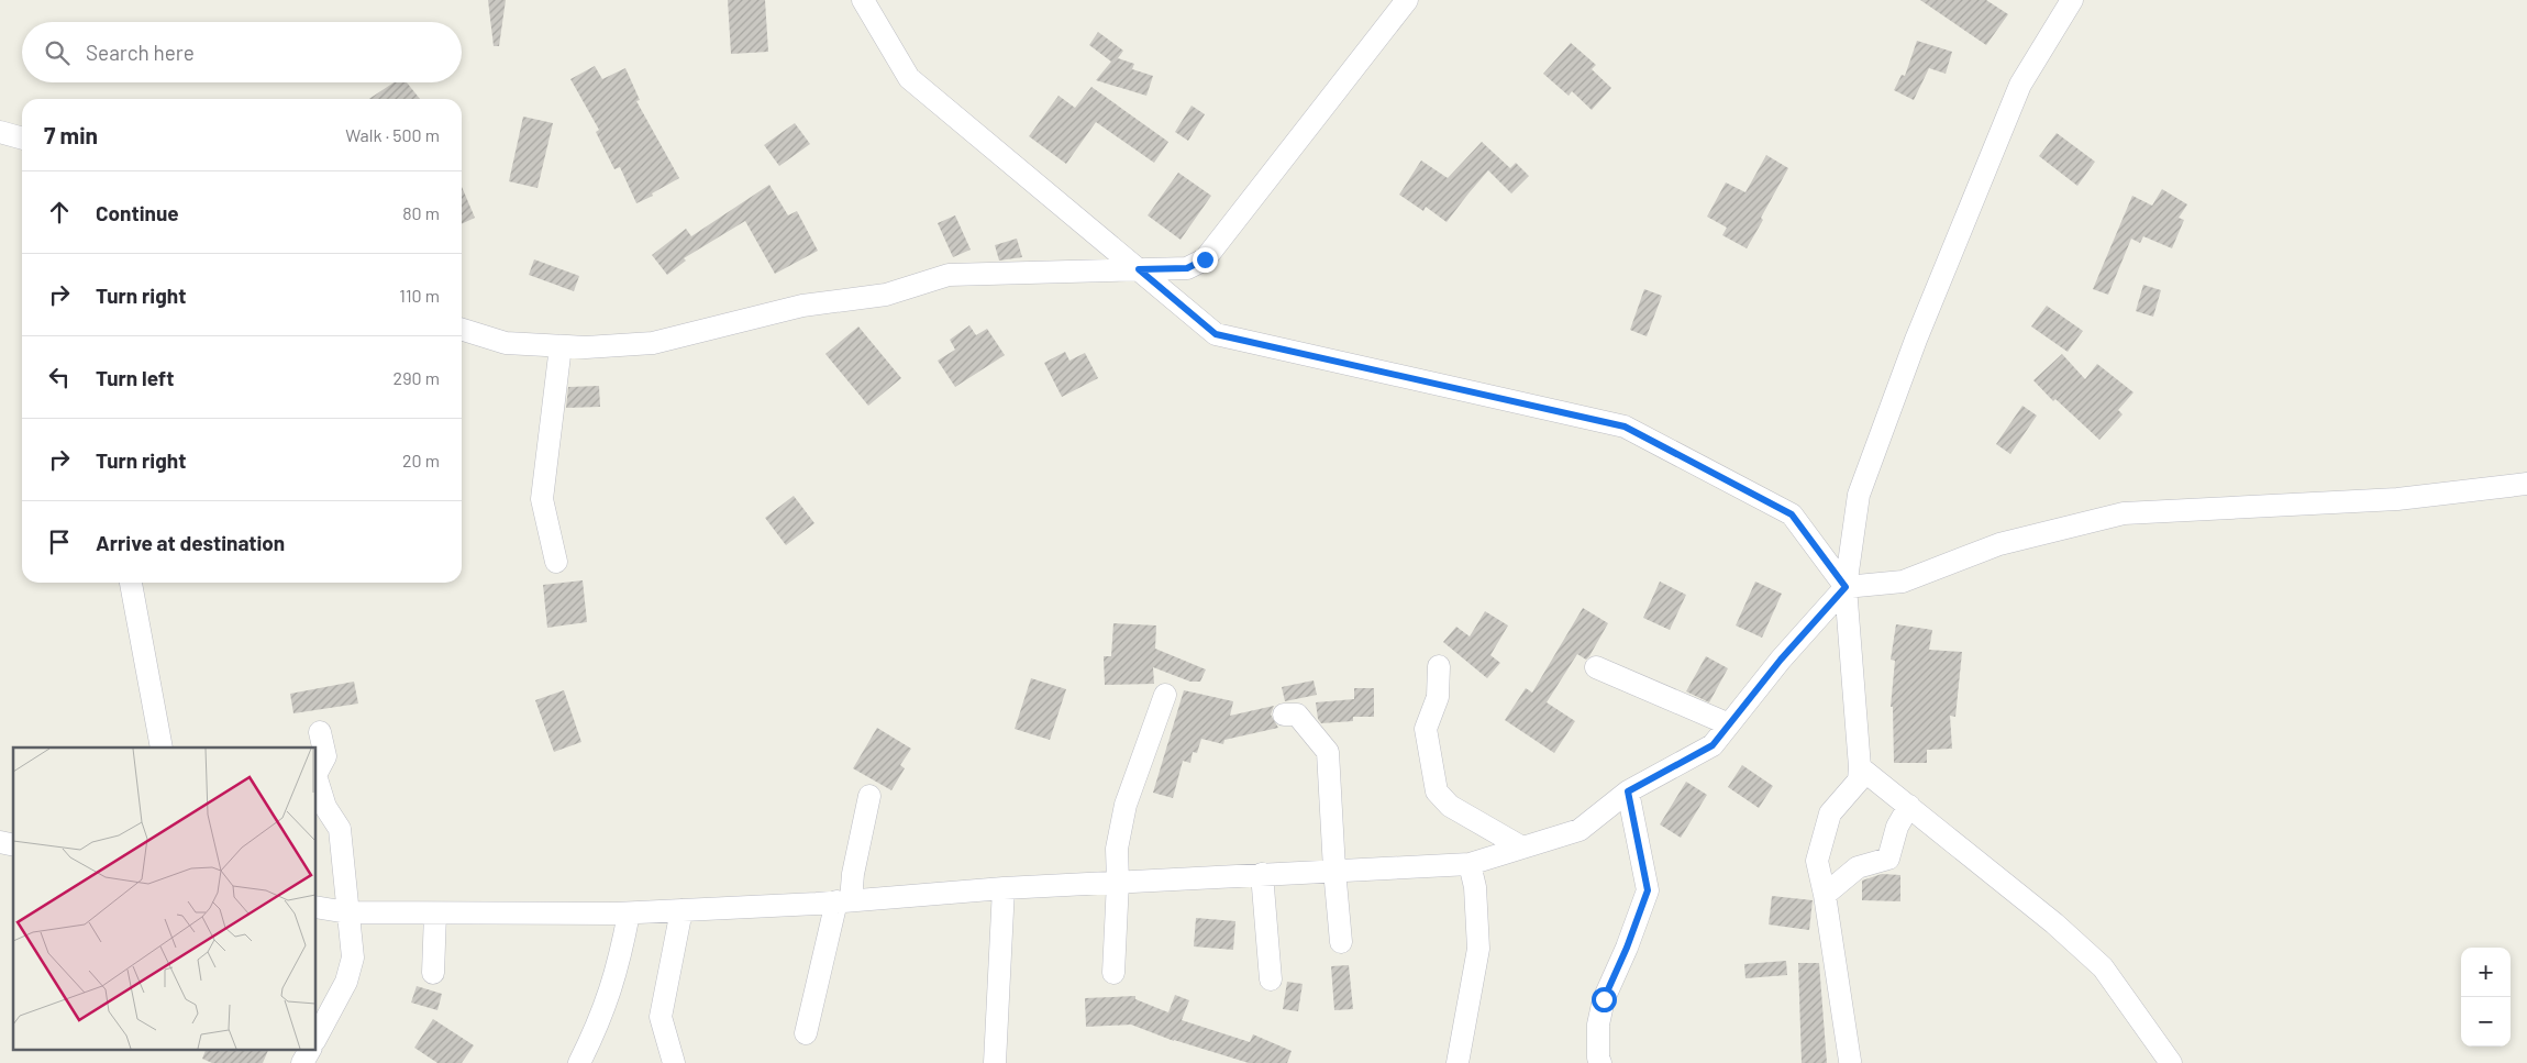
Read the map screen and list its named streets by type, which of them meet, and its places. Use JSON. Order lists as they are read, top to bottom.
{
  "page": {
    "search": "Search here",
    "heading": ["7 min", "Walk · 500 m"],
    "list": [
      ["Continue", "80 m"],
      ["Turn right", "110 m"],
      ["Turn left", "290 m"],
      ["Turn right", "20 m"],
      "Arrive at destination"
    ],
    "map_buttons": ["+", "−"]
  }
}
